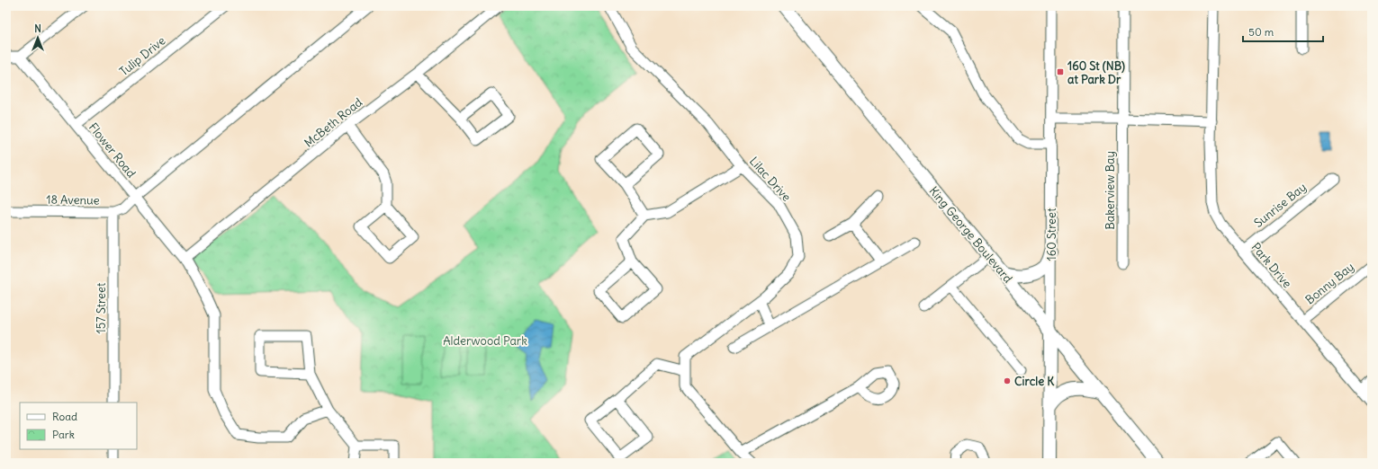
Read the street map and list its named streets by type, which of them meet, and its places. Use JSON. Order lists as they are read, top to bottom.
{
  "streets": {
    "main road": ["King George Boulevard", "160 Street"],
    "street": [
      "Tulip Drive",
      "McBeth Road",
      "Flower Road",
      "Lilac Drive",
      "Bakerview Bay",
      "18 Avenue",
      "Sunrise Bay",
      "Park Drive",
      "Bonny Bay",
      "157 Street"
    ]
  },
  "crossings": [
    ["Tulip Drive", "Flower Road"],
    ["McBeth Road", "Flower Road"],
    ["Flower Road", "18 Avenue"],
    ["18 Avenue", "157 Street"],
    ["Sunrise Bay", "Park Drive"],
    ["King George Boulevard", "160 Street"],
    ["Park Drive", "Bonny Bay"]
  ],
  "parks": ["Alderwood Park"],
  "places": {
    "transit": ["160 St (NB) at Park Dr"],
    "other": ["Circle K"]
  },
  "legend": ["Road", "Park"],
  "scale_bar": "50 m",
  "north": "top"
}
